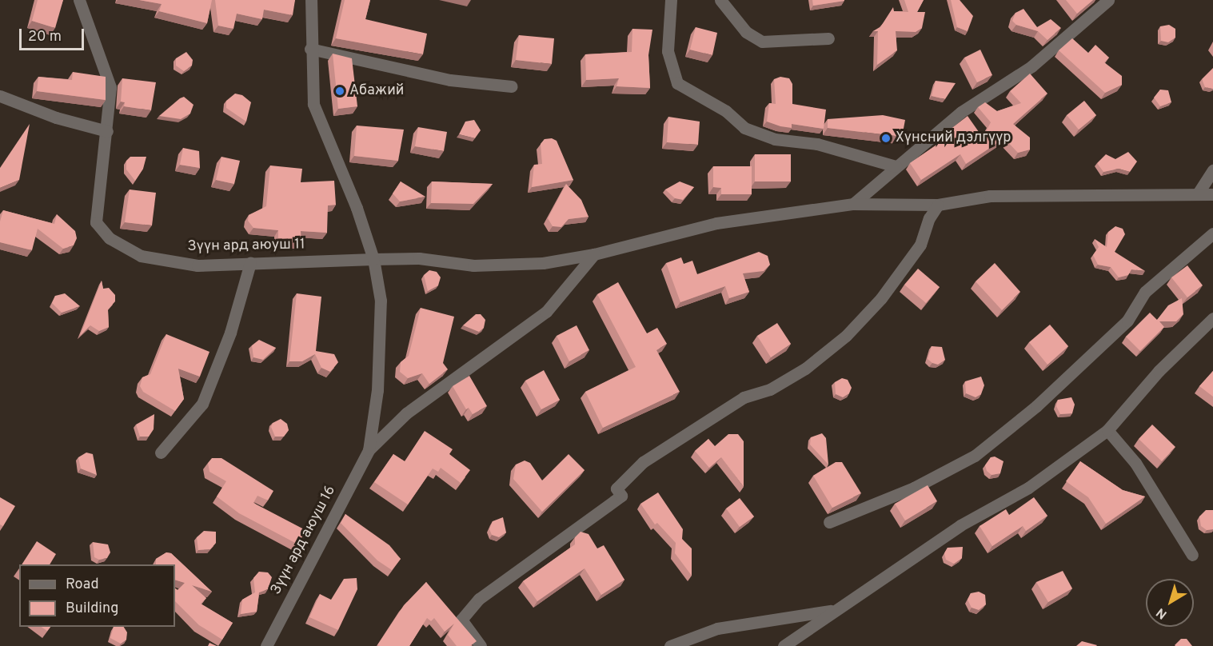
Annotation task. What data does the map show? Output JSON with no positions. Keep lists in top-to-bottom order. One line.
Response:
{"streets":{"street":["Зүүн ард аюуш 11","Зүүн ард аюуш 16"]},"places":["Абажий","Хүнсний дэлгүүр"],"legend":["Road","Building"],"scale_bar":"20 m","north":"bottom left"}
